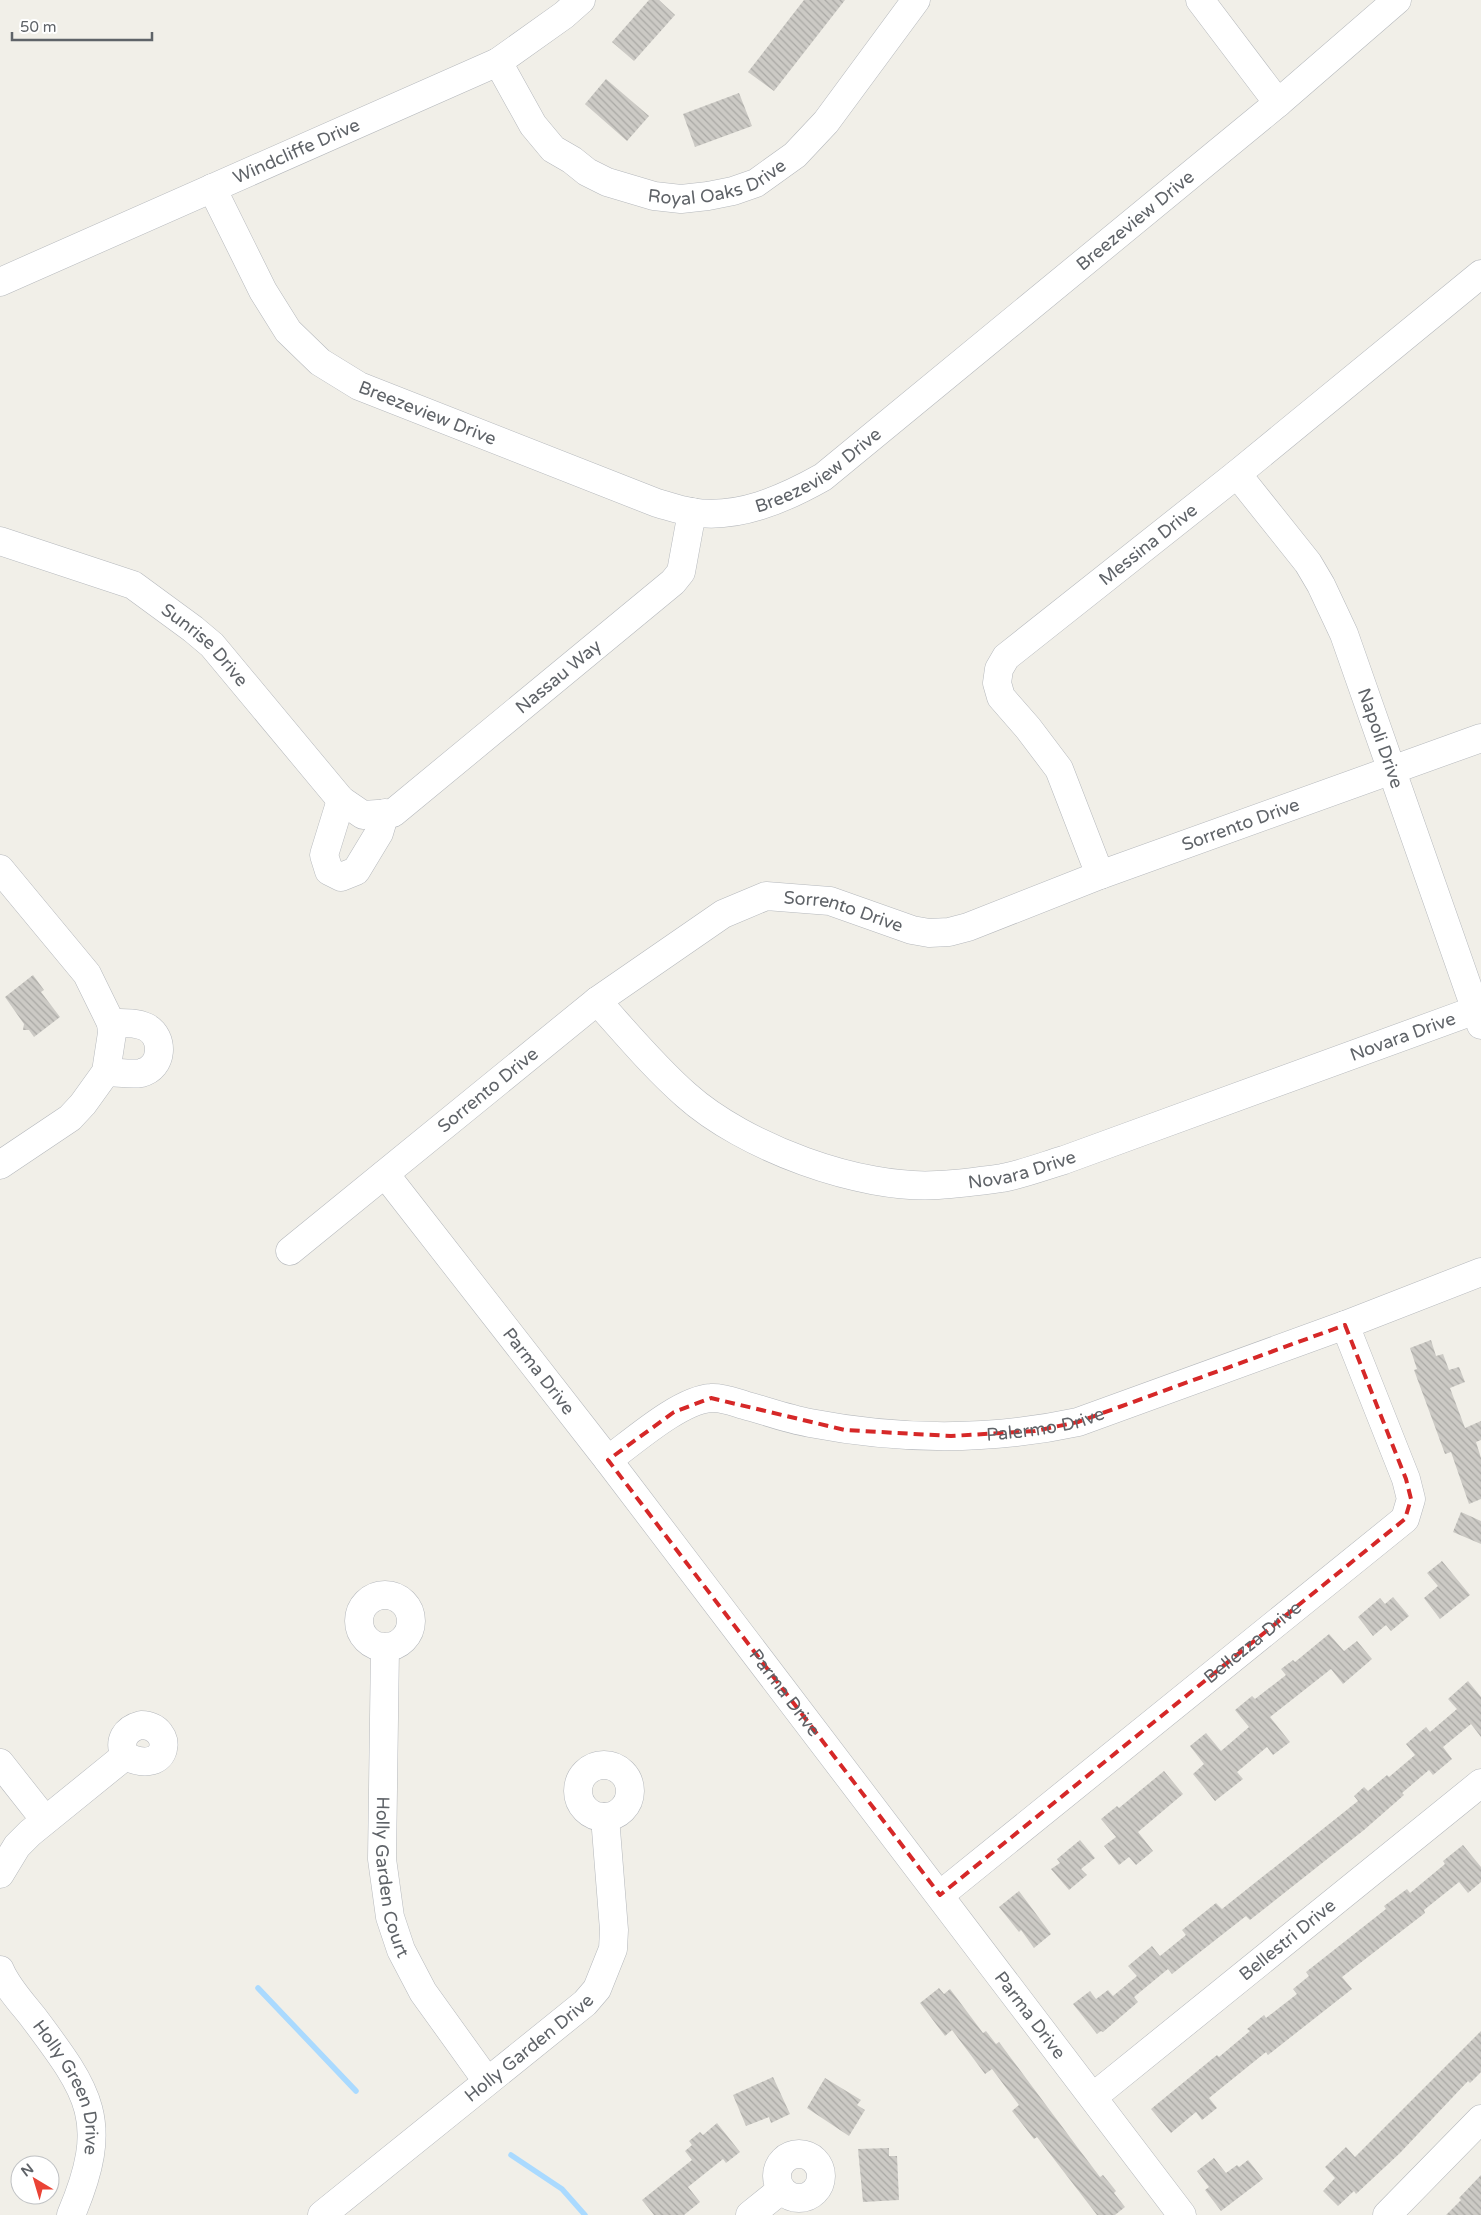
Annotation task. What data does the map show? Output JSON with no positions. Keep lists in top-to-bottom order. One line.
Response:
{"streets":{"street":["Windcliffe Drive","Royal Oaks Drive","Breezeview Drive","Messina Drive","Sunrise Drive","Nassau Way","Napoli Drive","Sorrento Drive","Novara Drive","Parma Drive","Palermo Drive","Bellezza Drive","Holly Garden Court","Bellestri Drive","Holly Garden Drive","Holly Green Drive"]},"crossings":[["Windcliffe Drive","Royal Oaks Drive"],["Windcliffe Drive","Breezeview Drive"],["Breezeview Drive","Nassau Way"],["Messina Drive","Napoli Drive"],["Messina Drive","Sorrento Drive"],["Sunrise Drive","Nassau Way"],["Napoli Drive","Sorrento Drive"],["Napoli Drive","Novara Drive"],["Sorrento Drive","Novara Drive"],["Sorrento Drive","Parma Drive"],["Parma Drive","Palermo Drive"],["Parma Drive","Bellezza Drive"],["Parma Drive","Bellestri Drive"],["Palermo Drive","Bellezza Drive"],["Holly Garden Court","Holly Garden Drive"]],"scale_bar":"50 m","north":"top left"}
